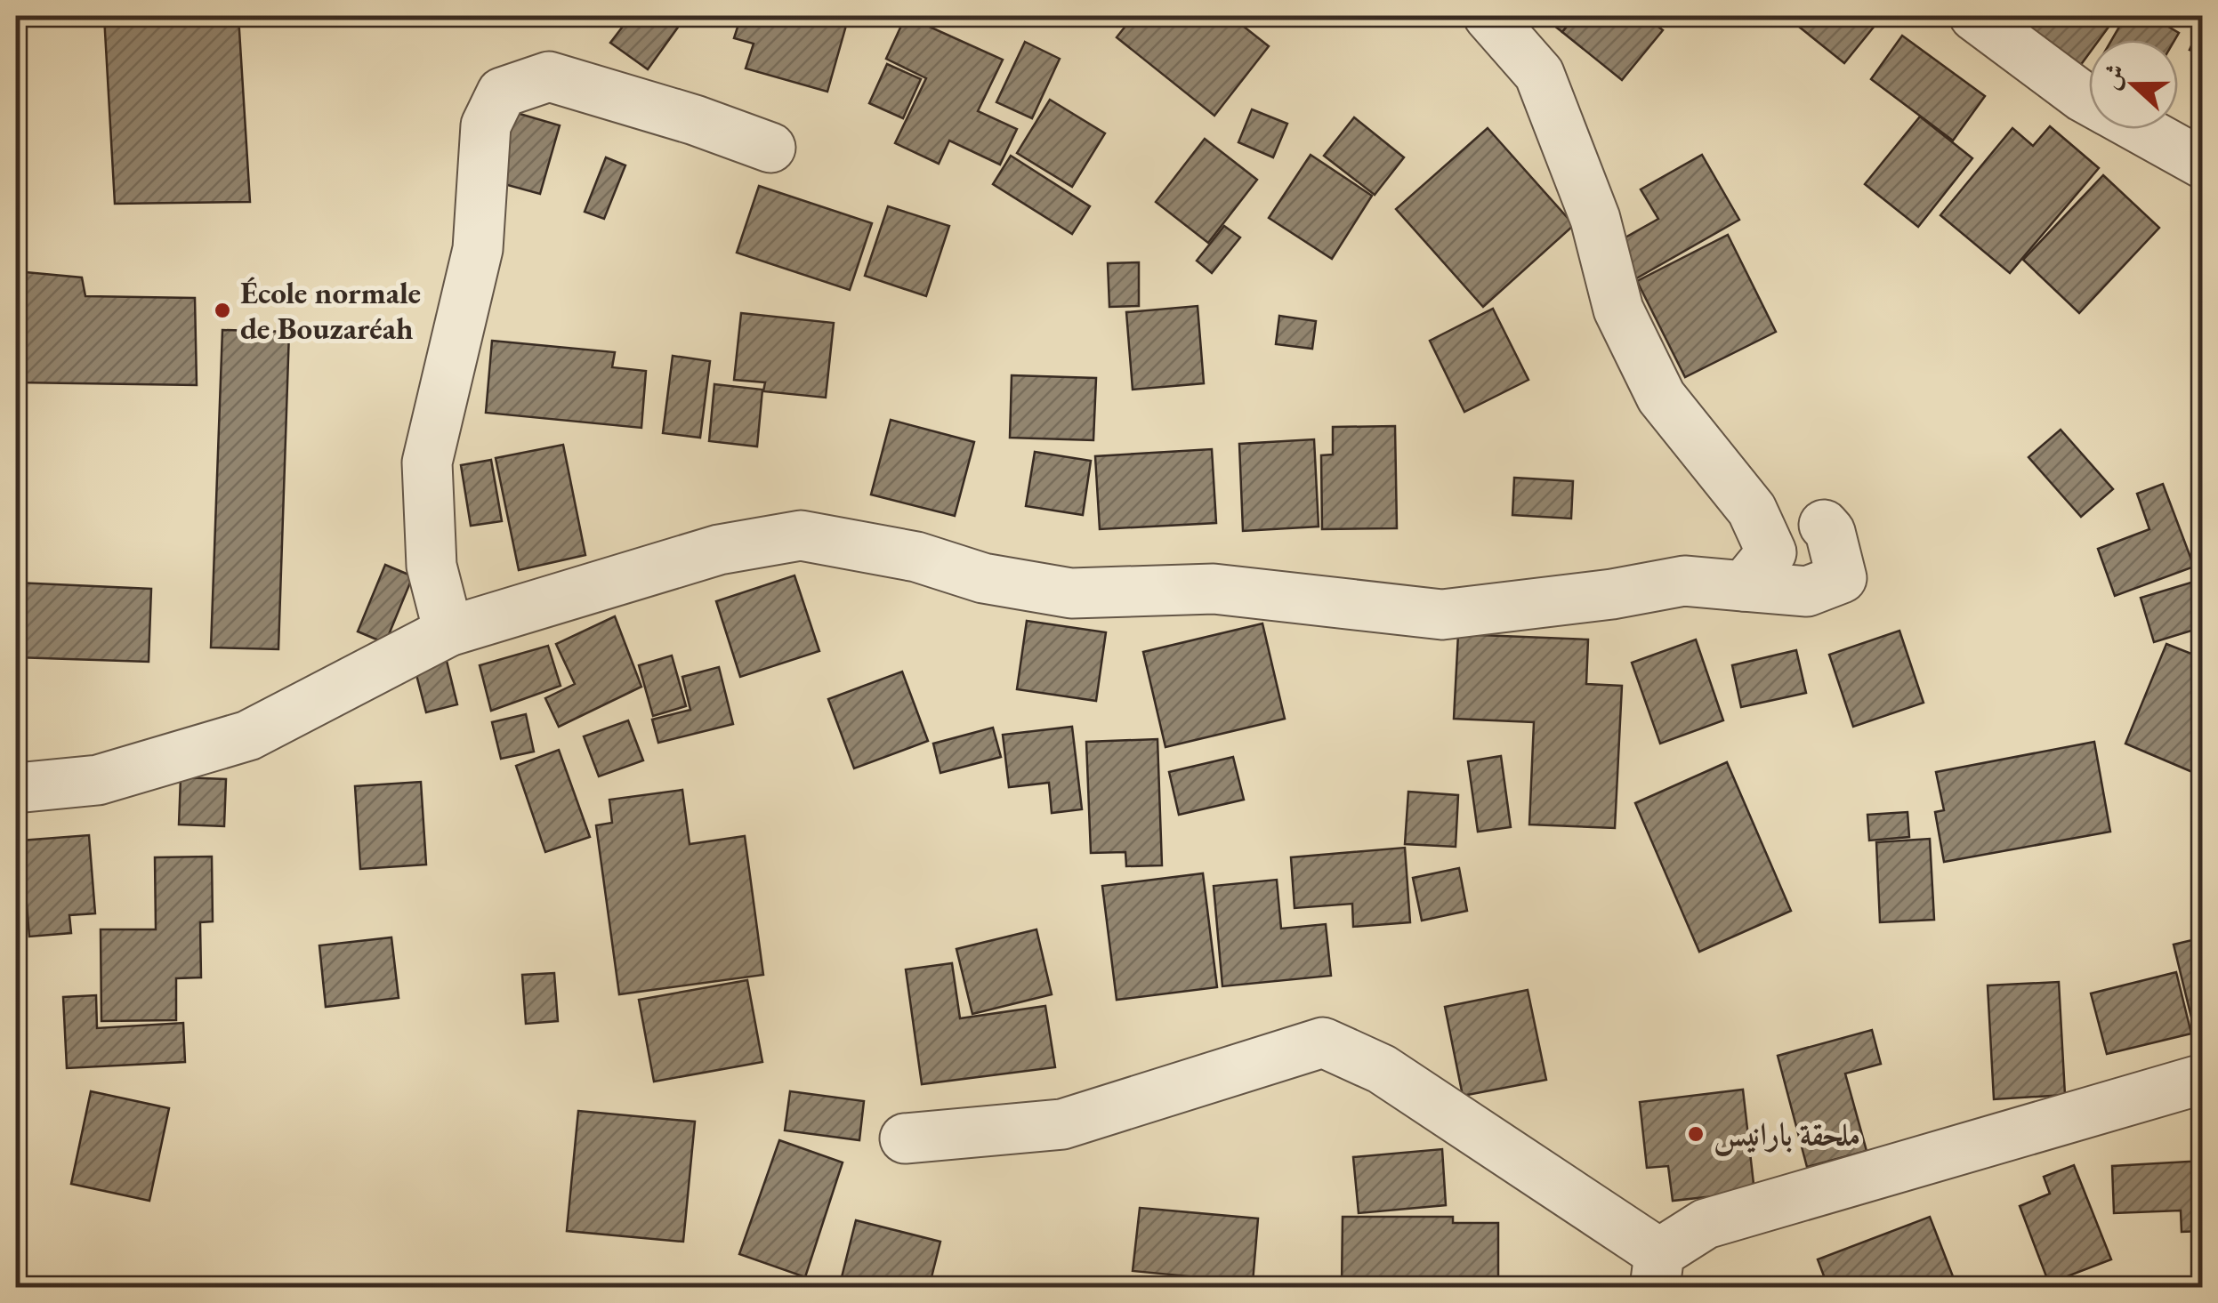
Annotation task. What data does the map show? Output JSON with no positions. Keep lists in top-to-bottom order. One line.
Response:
{"places":["École normale de Bouzaréah","ملحقة بارانيس"],"north":"left"}
